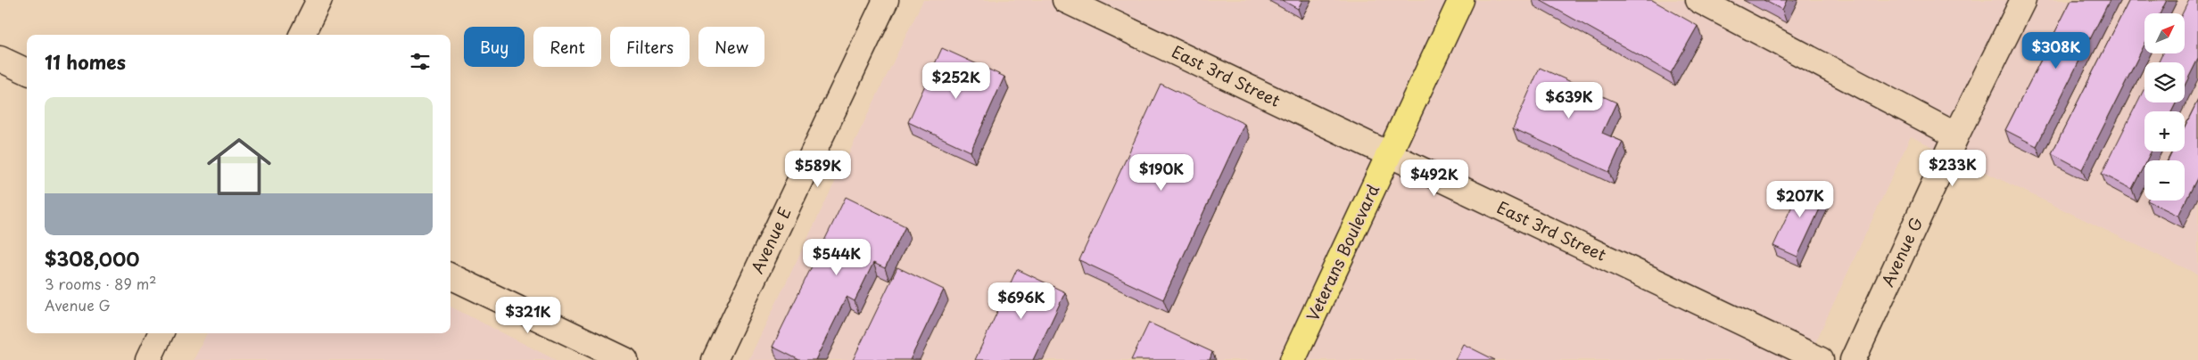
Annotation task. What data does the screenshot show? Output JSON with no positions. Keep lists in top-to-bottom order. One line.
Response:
{"streets":{"main road":["Veterans Boulevard"],"street":["East 3rd Street","Avenue E","Avenue G"]},"crossings":[["East 3rd Street","Veterans Boulevard"]],"north":"top right","page":{"map_buttons":["+","−"],"chip":["Buy","Rent","Filters","New"],"price":["$308K","$252K","$639K","$233K","$589K","$190K","$492K","$207K","$544K","$696K","$321K"],"heading":"11 homes","list":[{"name":"$308,000","note":"3 rooms · 89 m² · Avenue G"}]}}
